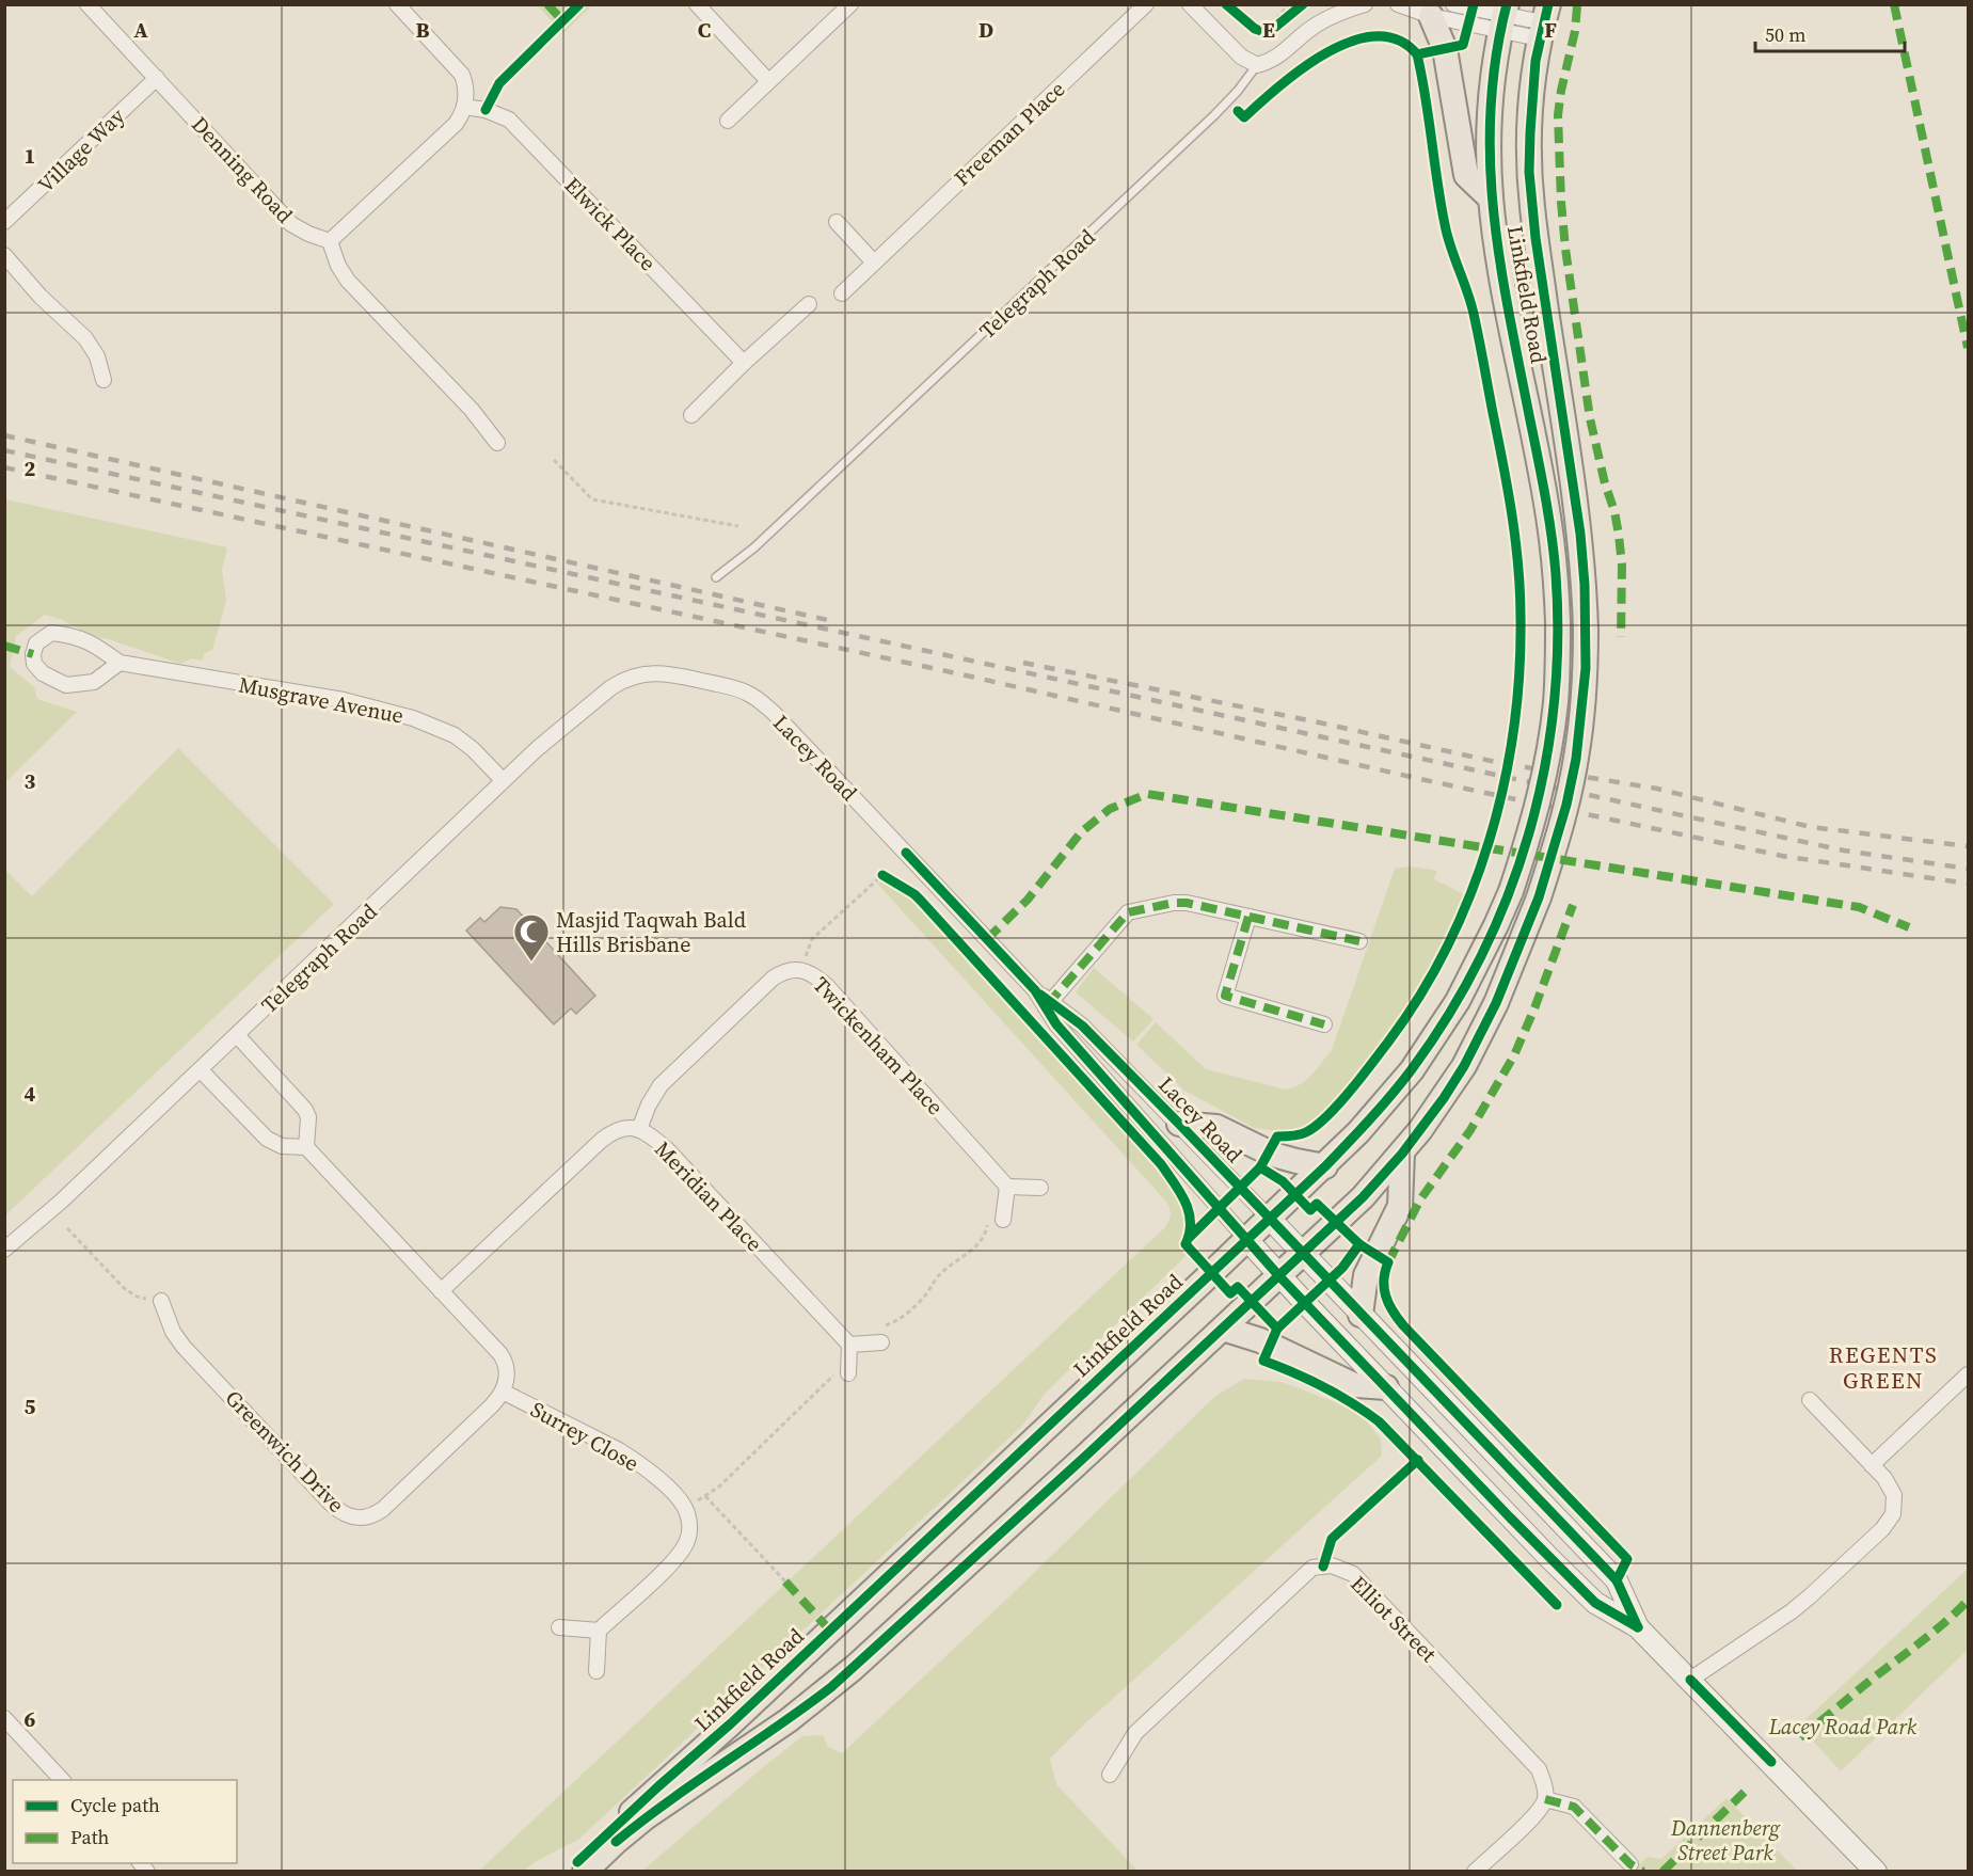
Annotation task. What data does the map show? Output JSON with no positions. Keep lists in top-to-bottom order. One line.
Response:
{"streets":{"main road":["Linkfield Road"],"street":["Freeman Place","Village Way","Denning Road","Elwick Place","Telegraph Road","Musgrave Avenue","Lacey Road","Twickenham Place","Meridian Place","Surrey Close","Greenwich Drive","Elliot Street"]},"crossings":[["Village Way","Denning Road"],["Telegraph Road","Musgrave Avenue"],["Telegraph Road","Lacey Road"],["Linkfield Road","Lacey Road"],["Twickenham Place","Meridian Place"],["Surrey Close","Greenwich Drive"]],"districts":["REGENTS GREEN"],"parks":["Lacey Road Park","Dannenberg Street Park"],"places":{"mosque":["Masjid Taqwah Bald Hills Brisbane"]},"legend":["Cycle path","Path"],"scale_bar":"50 m","grid":{"columns":["A","B","C","D","E","F"],"rows":["1","2","3","4","5","6"]}}
